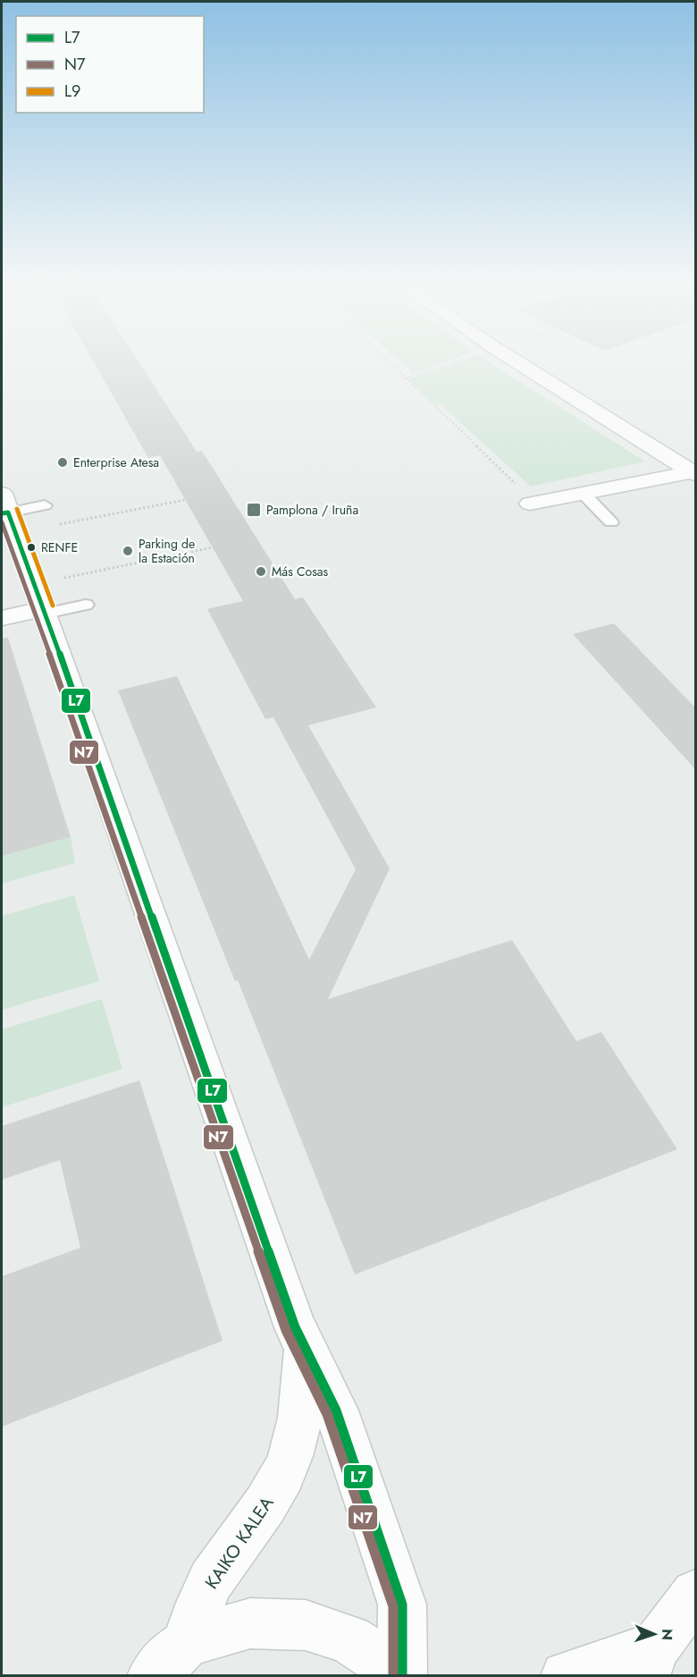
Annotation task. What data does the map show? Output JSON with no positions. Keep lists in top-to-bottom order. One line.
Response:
{"streets":{"street":["KAIKO KALEA"]},"places":{"other":["Enterprise Atesa","RENFE","Parking de la Estación","Más Cosas"],"transit":["Pamplona / Iruña"]},"lines":["transit line L9","transit line L7","transit line N7"],"legend":["L7","N7","L9"],"north":"right"}
